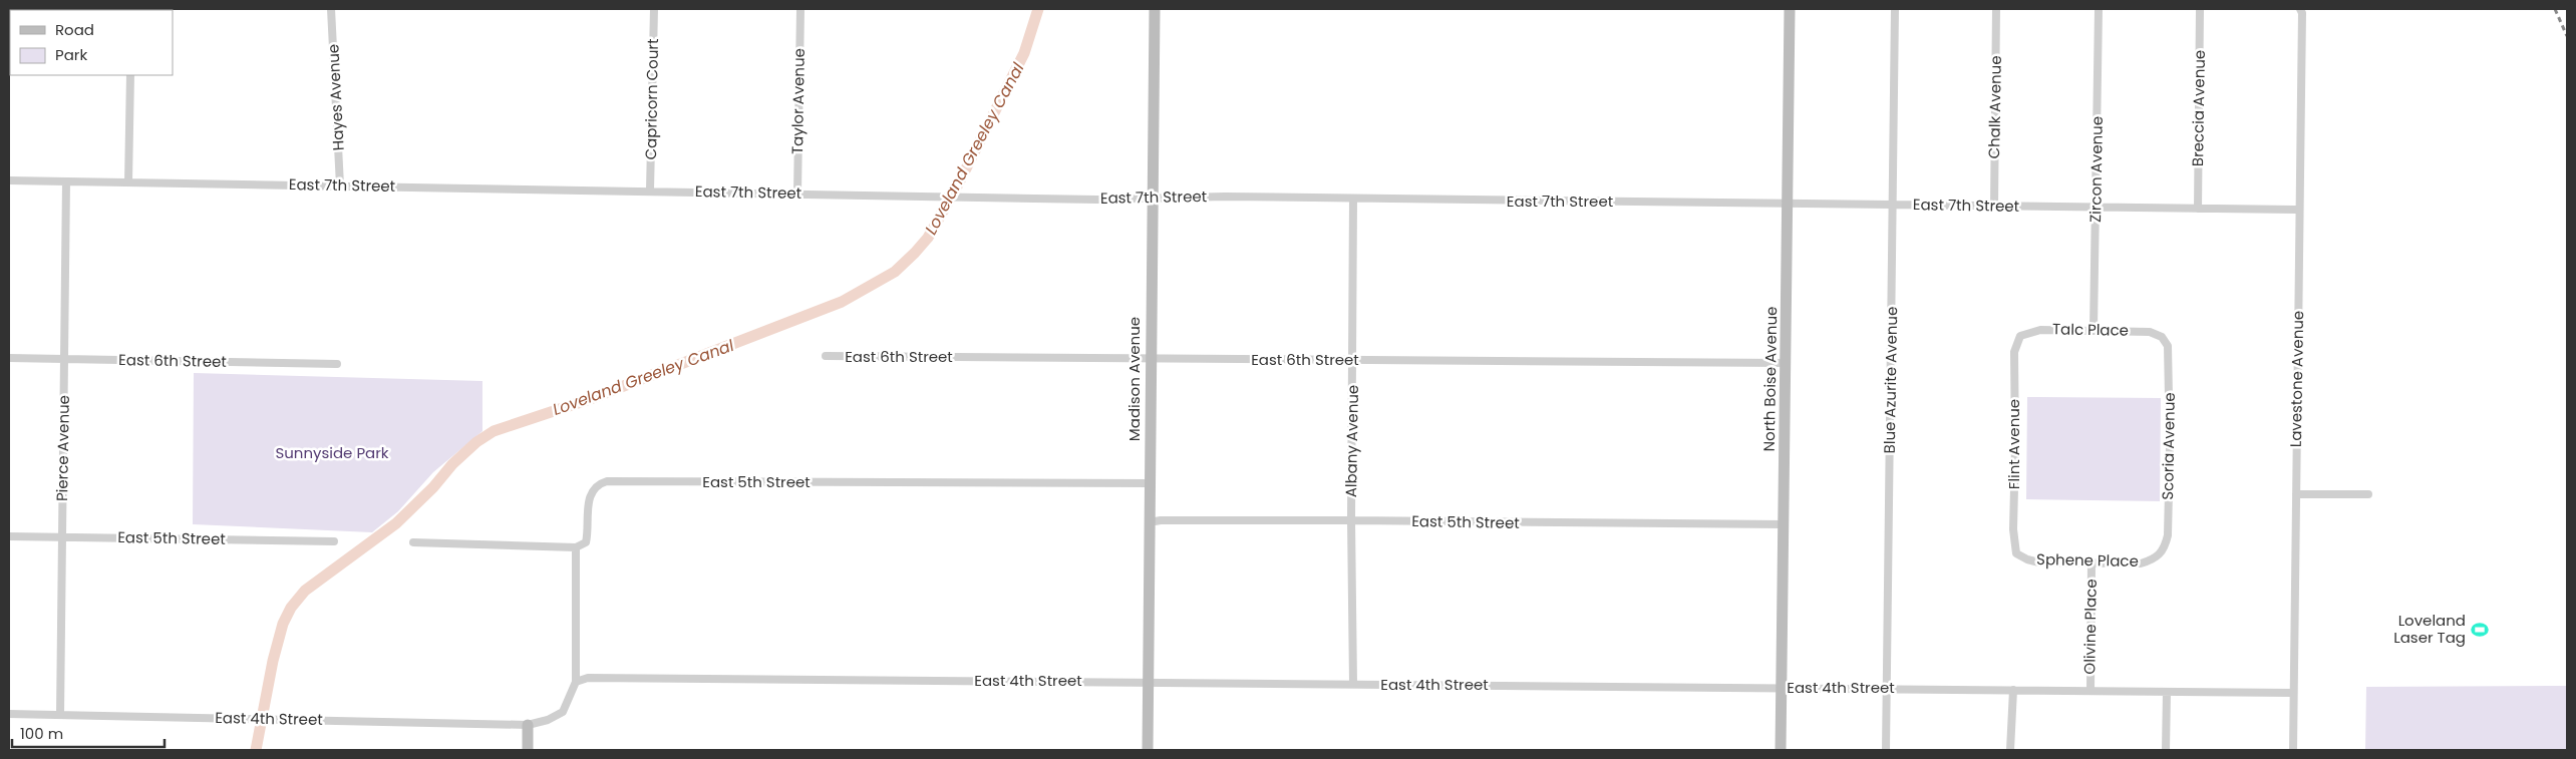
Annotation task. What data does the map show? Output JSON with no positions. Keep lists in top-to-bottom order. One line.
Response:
{"streets":{"street":["Hayes Avenue","Capricorn Court","Taylor Avenue","Chalk Avenue","Breccia Avenue","Zircon Avenue","East 7th Street","Talc Place","East 6th Street","Madison Avenue","North Boise Avenue","Lavestone Avenue","Blue Azurite Avenue","Albany Avenue","Flint Avenue","Scoria Avenue","Pierce Avenue","East 5th Street","Sphene Place","Olivine Place","East 4th Street"]},"crossings":[["Hayes Avenue","East 7th Street"],["Capricorn Court","East 7th Street"],["Taylor Avenue","East 7th Street"],["Chalk Avenue","East 7th Street"],["Breccia Avenue","East 7th Street"],["Zircon Avenue","East 7th Street"],["Zircon Avenue","Talc Place"],["East 7th Street","Madison Avenue"],["East 7th Street","North Boise Avenue"],["East 7th Street","Lavestone Avenue"],["East 7th Street","Blue Azurite Avenue"],["East 7th Street","Albany Avenue"],["East 7th Street","Pierce Avenue"],["Talc Place","Flint Avenue"],["Talc Place","Scoria Avenue"],["East 6th Street","Madison Avenue"],["East 6th Street","North Boise Avenue"],["East 6th Street","Albany Avenue"],["East 6th Street","Pierce Avenue"],["Madison Avenue","East 5th Street"],["Madison Avenue","East 4th Street"],["North Boise Avenue","East 5th Street"],["North Boise Avenue","East 4th Street"],["Lavestone Avenue","East 4th Street"],["Blue Azurite Avenue","East 4th Street"],["Albany Avenue","East 5th Street"],["Albany Avenue","East 4th Street"],["Flint Avenue","Sphene Place"],["Scoria Avenue","Sphene Place"],["Pierce Avenue","East 5th Street"],["Pierce Avenue","East 4th Street"],["Sphene Place","Olivine Place"],["Olivine Place","East 4th Street"]],"water":["Loveland Greeley Canal"],"parks":["Sunnyside Park"],"places":{"sports":["Loveland Laser Tag"]},"legend":["Road","Park"],"scale_bar":"100 m"}
